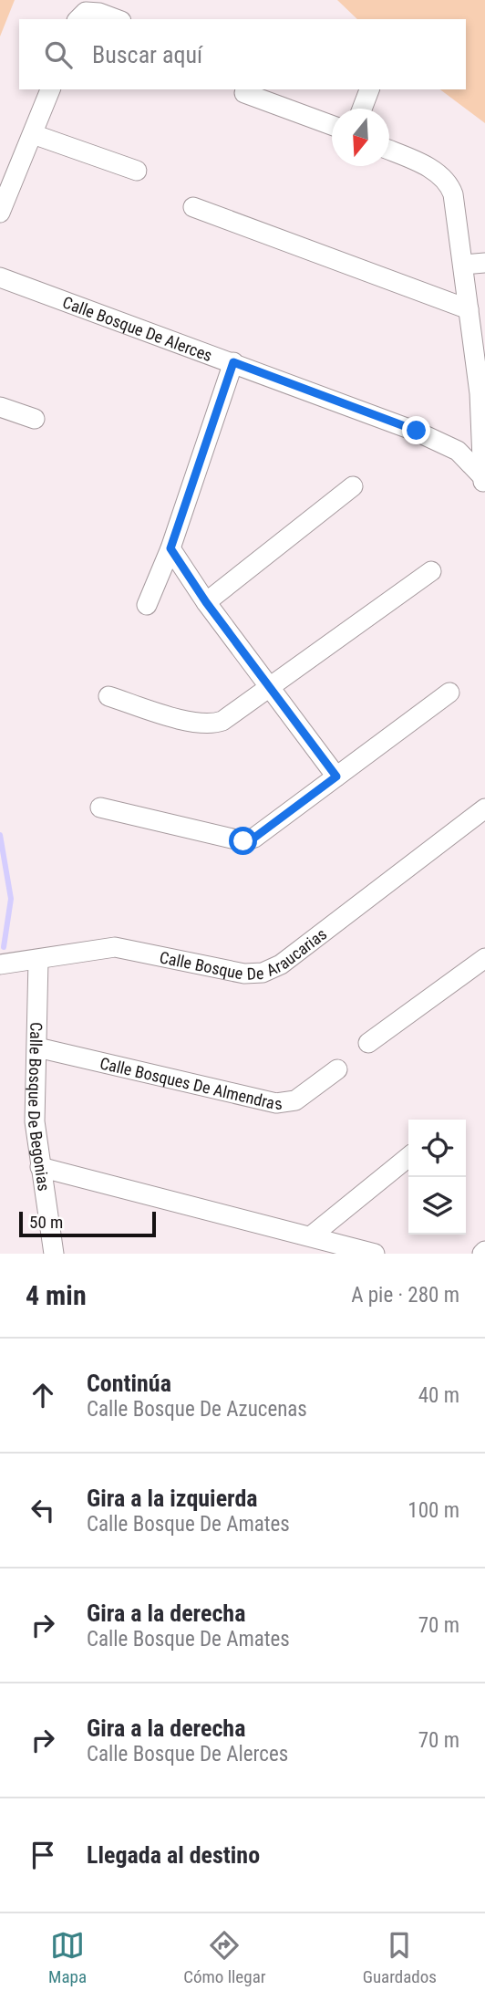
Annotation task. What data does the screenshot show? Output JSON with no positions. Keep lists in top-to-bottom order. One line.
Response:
{"streets":{"street":["Calle Bosque De Alerces","Calle Bosque De Araucarias","Calle Bosques De Almendras","Calle Bosque De Begonias"]},"crossings":[["Calle Bosque De Araucarias","Calle Bosque De Begonias"],["Calle Bosques De Almendras","Calle Bosque De Begonias"]],"scale_bar":"50 m","north":"bottom","page":{"search":"Buscar aquí","scale":"50 m","heading":["4 min","A pie · 280 m"],"list":[["Continúa","Calle Bosque De Azucenas","40 m"],["Gira a la izquierda","Calle Bosque De Amates","100 m"],["Gira a la derecha","Calle Bosque De Amates","70 m"],["Gira a la derecha","Calle Bosque De Alerces","70 m"],"Llegada al destino"],"nav":["Mapa","Cómo llegar","Guardados"]}}
